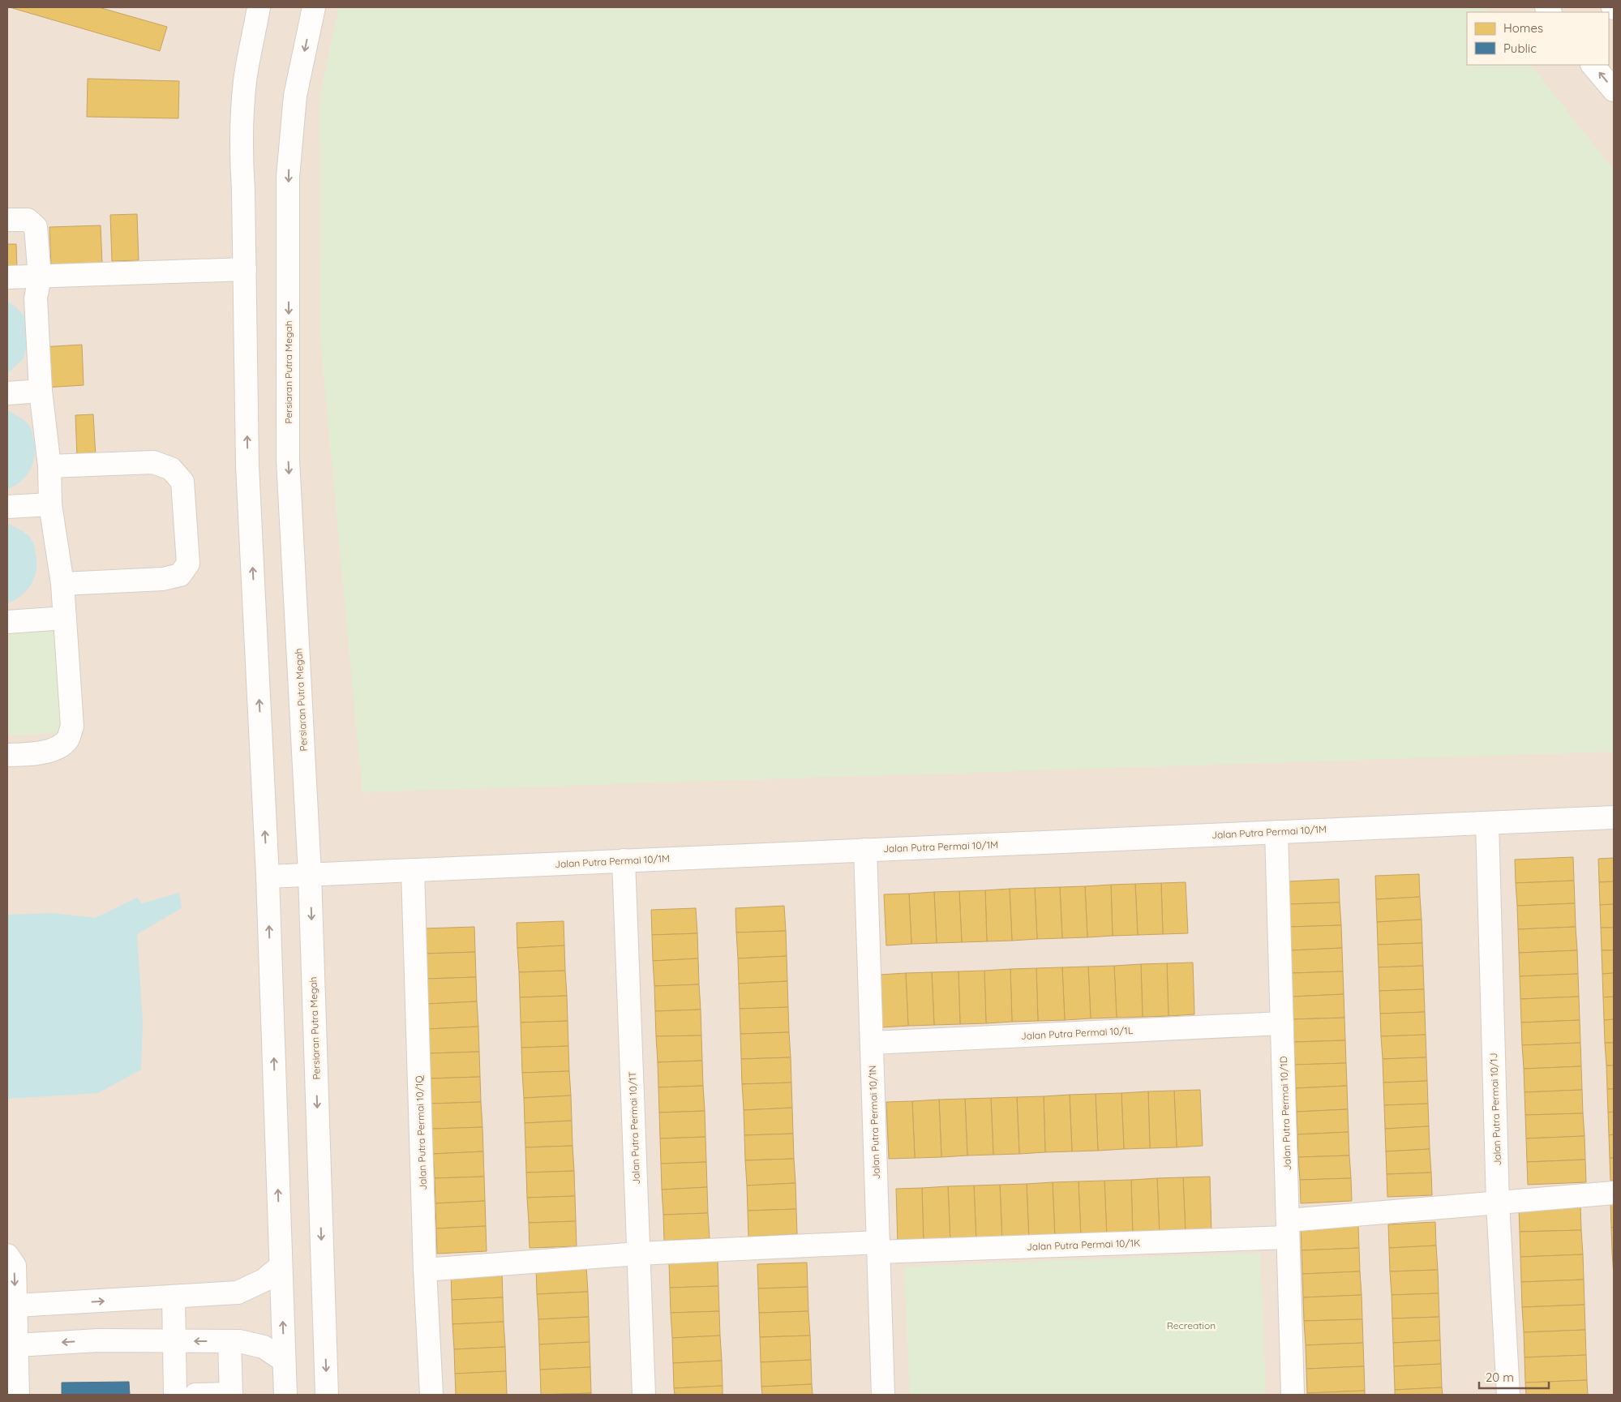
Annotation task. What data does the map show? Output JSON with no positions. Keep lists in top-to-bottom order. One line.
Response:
{"streets":{"street":["Persiaran Putra Megah","Jalan Putra Permai 10/1M","Jalan Putra Permai 10/1L","Jalan Putra Permai 10/1J","Jalan Putra Permai 10/1D","Jalan Putra Permai 10/1N","Jalan Putra Permai 10/1T","Jalan Putra Permai 10/1Q","Jalan Putra Permai 10/1K"]},"crossings":[["Persiaran Putra Megah","Jalan Putra Permai 10/1M"],["Jalan Putra Permai 10/1M","Jalan Putra Permai 10/1J"],["Jalan Putra Permai 10/1M","Jalan Putra Permai 10/1D"],["Jalan Putra Permai 10/1M","Jalan Putra Permai 10/1N"],["Jalan Putra Permai 10/1M","Jalan Putra Permai 10/1T"],["Jalan Putra Permai 10/1M","Jalan Putra Permai 10/1Q"],["Jalan Putra Permai 10/1L","Jalan Putra Permai 10/1D"],["Jalan Putra Permai 10/1L","Jalan Putra Permai 10/1N"],["Jalan Putra Permai 10/1J","Jalan Putra Permai 10/1K"],["Jalan Putra Permai 10/1D","Jalan Putra Permai 10/1K"],["Jalan Putra Permai 10/1N","Jalan Putra Permai 10/1K"],["Jalan Putra Permai 10/1T","Jalan Putra Permai 10/1K"],["Jalan Putra Permai 10/1Q","Jalan Putra Permai 10/1K"]],"parks":["Recreation"],"legend":["Homes","Public"],"scale_bar":"20 m"}
